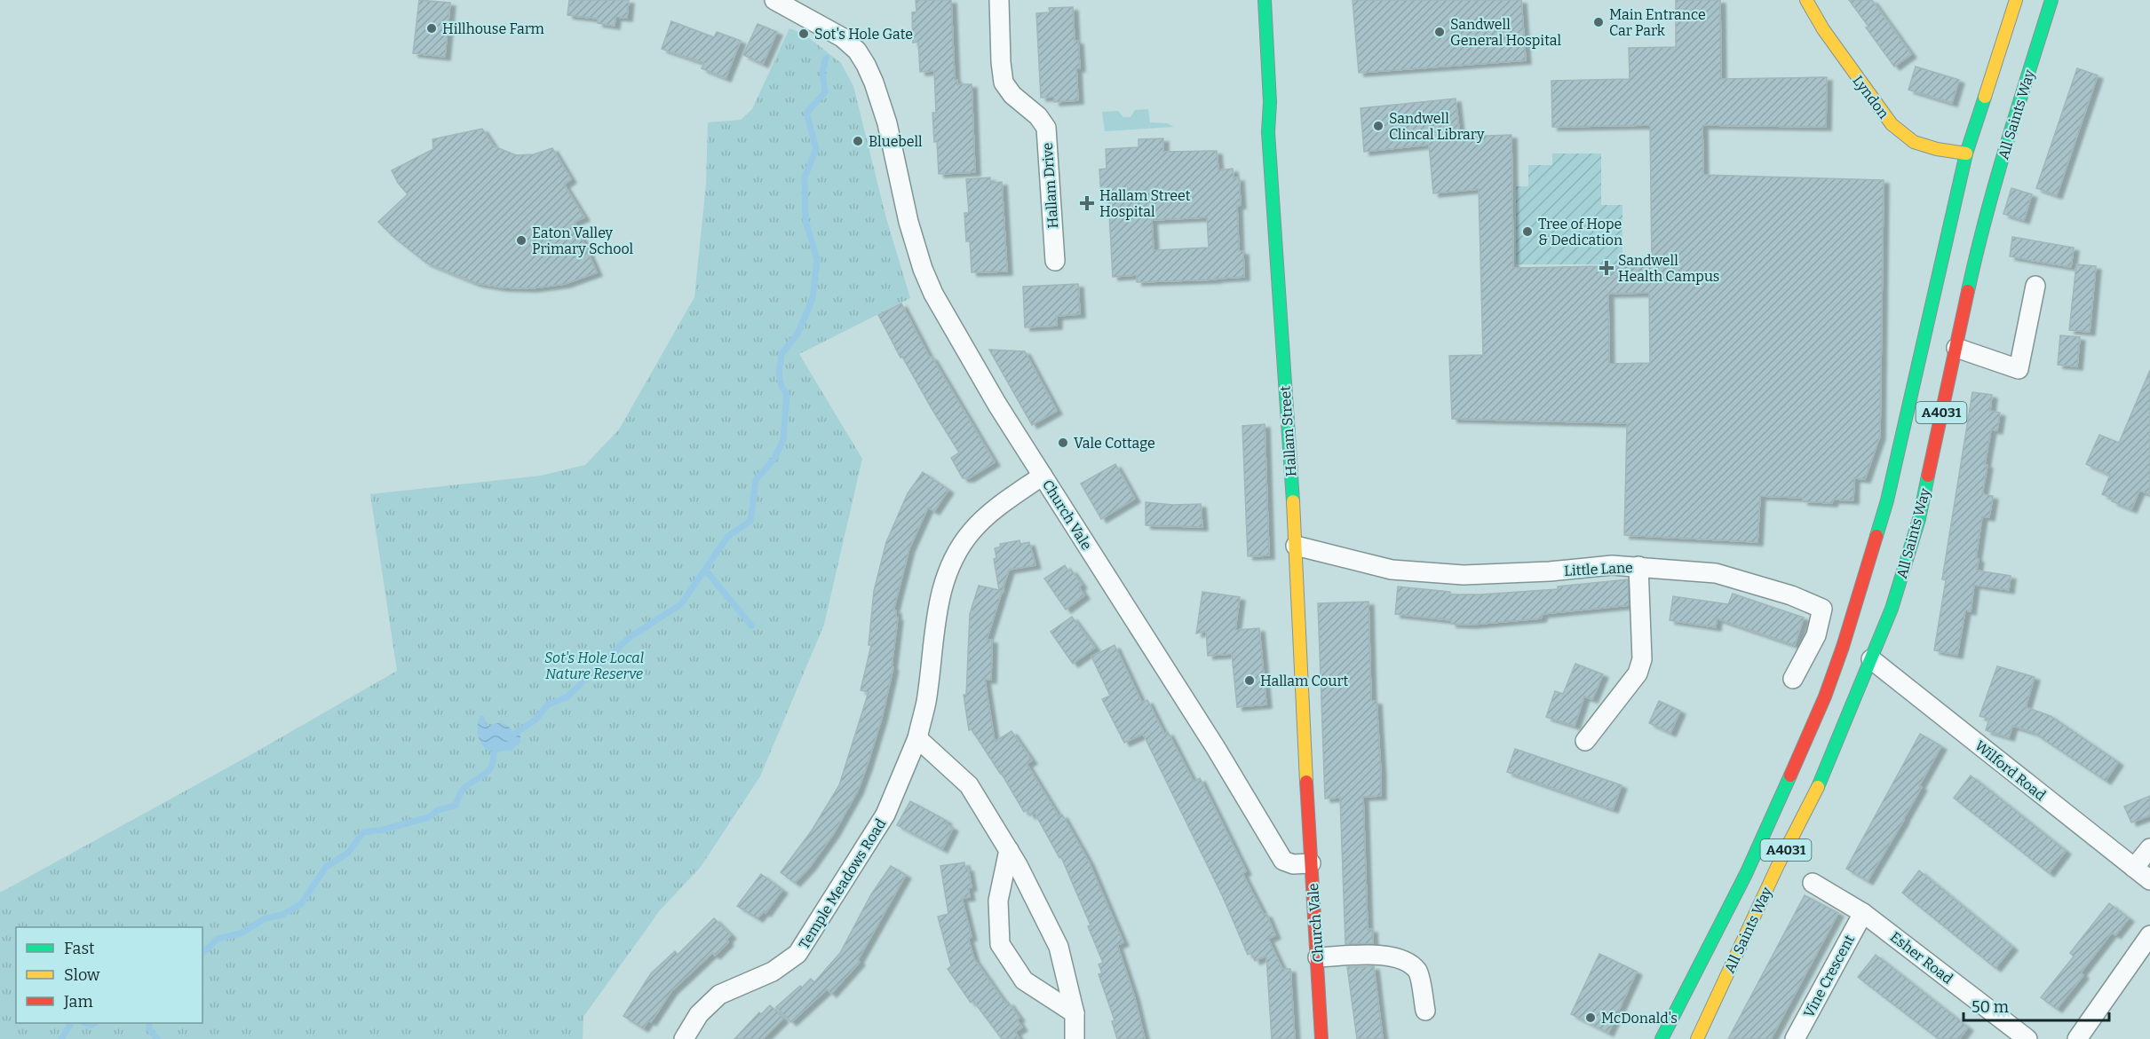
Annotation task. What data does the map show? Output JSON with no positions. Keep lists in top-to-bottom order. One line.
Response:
{"streets":{"main road":["Lyndon","All Saints Way","A4031","Hallam Street","Church Vale"],"street":["Hallam Drive","Little Lane","Wilford Road","Temple Meadows Road","Esher Road","Vine Crescent"]},"crossings":[["Lyndon","All Saints Way"],["All Saints Way","Wilford Road"],["Hallam Street","Church Vale"],["Hallam Street","Little Lane"],["Church Vale","Temple Meadows Road"],["Esher Road","Vine Crescent"]],"parks":["Sot's Hole Local Nature Reserve"],"places":{"other":["Main Entrance Car Park","Hillhouse Farm","Sandwell General Hospital","Sot's Hole Gate","Sandwell Clincal Library","Bluebell","Tree of Hope & Dedication","Eaton Valley Primary School","Vale Cottage","Hallam Court","McDonald's"],"health":["Hallam Street Hospital","Sandwell Health Campus"]},"legend":["Fast","Slow","Jam"],"scale_bar":"50 m"}
